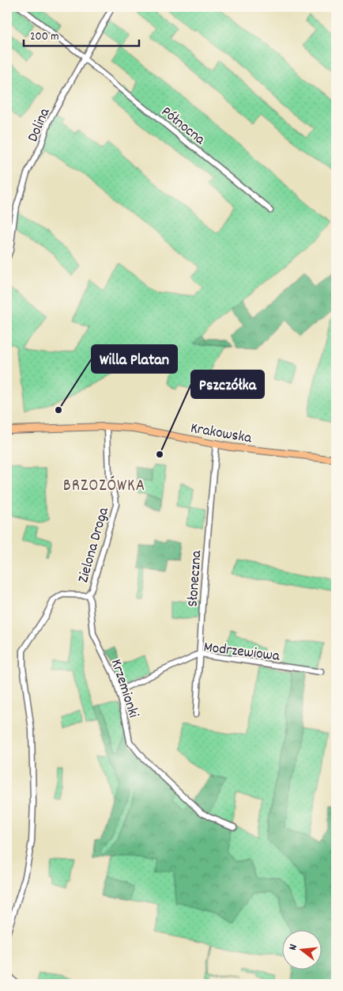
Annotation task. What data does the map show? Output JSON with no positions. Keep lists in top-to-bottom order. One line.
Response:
{"streets":{"main road":["Krakowska"],"street":["Dolina","Północna","Zielona Droga","Słoneczna","Modrzewiowa","Krzemionki"]},"crossings":[["Dolina","Północna"],["Krakowska","Zielona Droga"],["Krakowska","Słoneczna"],["Zielona Droga","Krzemionki"],["Słoneczna","Modrzewiowa"],["Modrzewiowa","Krzemionki"]],"districts":["BRZOZÓWKA"],"places":["Willa Platan","Pszczółka"],"scale_bar":"200 m","north":"left"}
